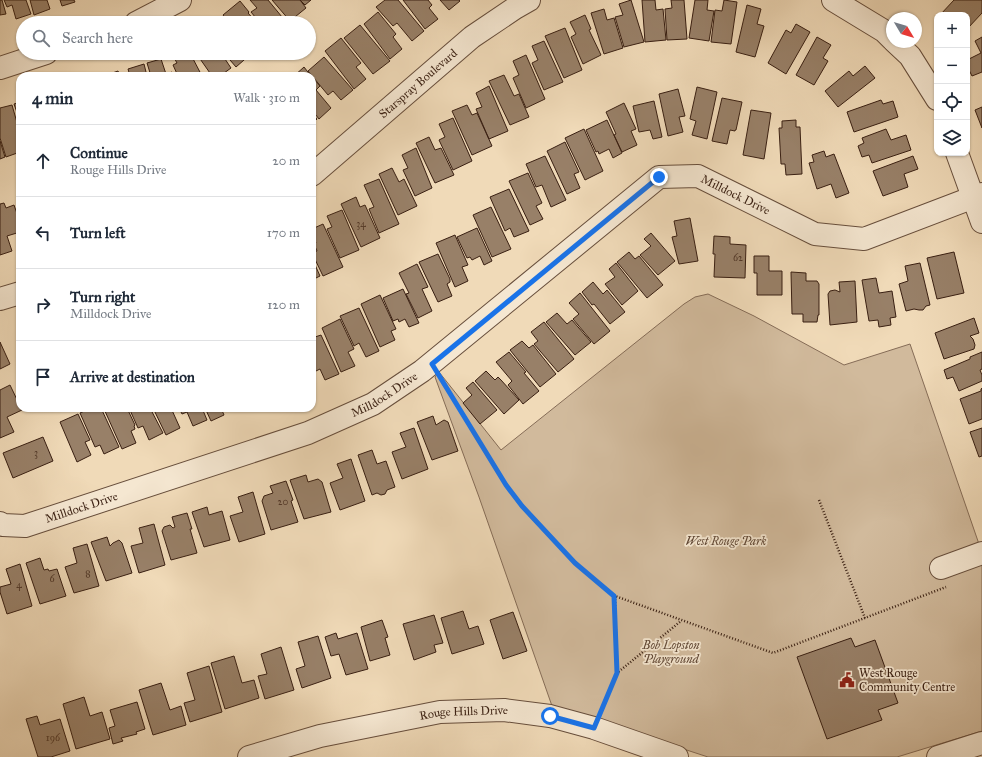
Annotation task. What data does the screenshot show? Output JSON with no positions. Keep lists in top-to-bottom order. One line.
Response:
{"streets":{"street":["Starspray Boulevard","Milldock Drive","Rouge Hills Drive"]},"parks":["West Rouge Park","Bob Lopston Playground"],"places":{"public building":["West Rouge Community Centre"]},"house_numbers":["34","62","3","20","8","6","4","196"],"north":"bottom right","page":{"map_buttons":["+","−"],"search":"Search here","heading":["4 min","Walk · 310 m"],"list":[["Continue","Rouge Hills Drive","20 m"],["Turn left","170 m"],["Turn right","Milldock Drive","120 m"],"Arrive at destination"]}}
